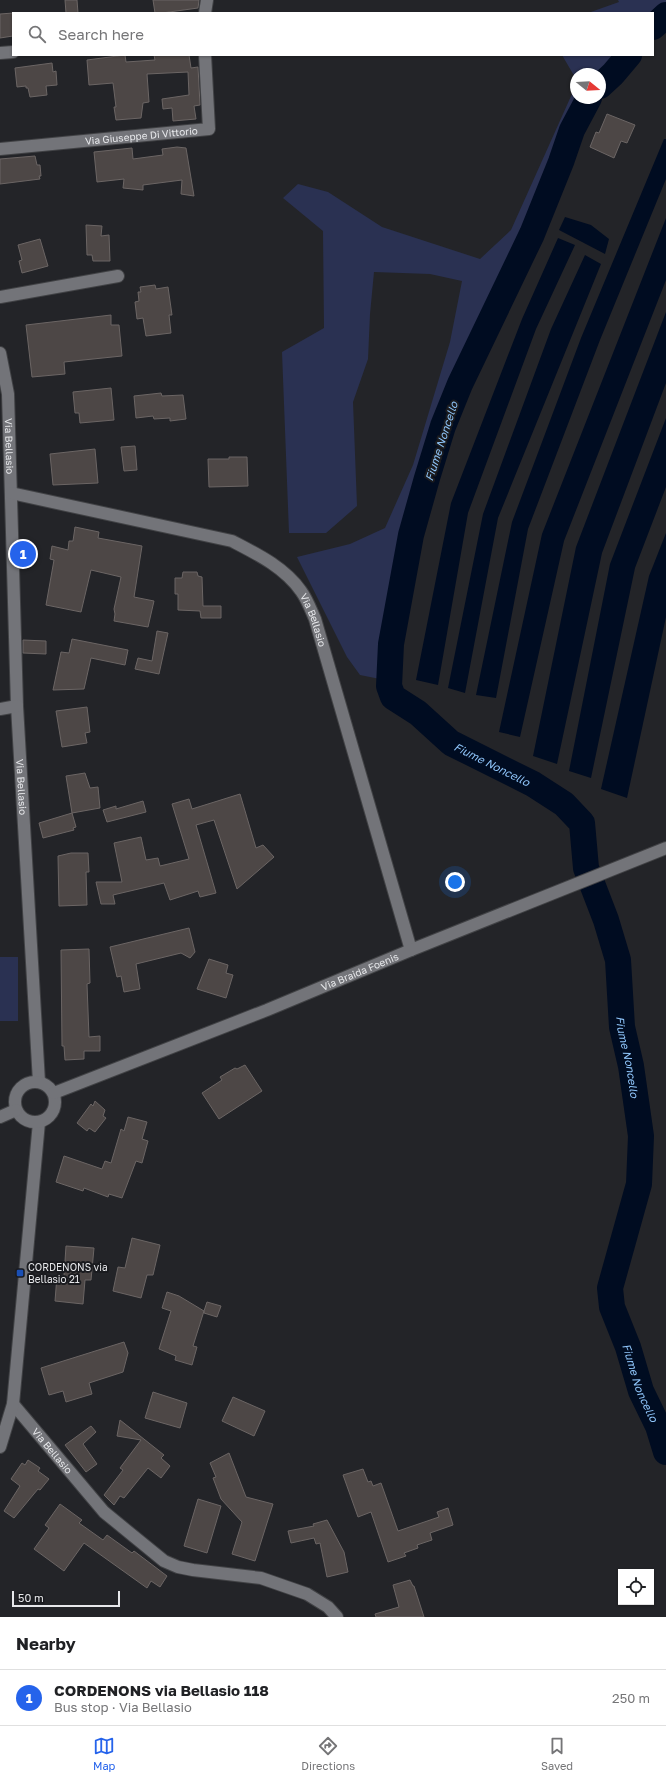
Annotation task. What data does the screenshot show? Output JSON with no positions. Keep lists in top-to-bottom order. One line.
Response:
{"streets":{"street":["Via Giuseppe Di Vittorio","Via Bellasio","Via Braida Foenis"]},"crossings":[["Via Bellasio","Via Braida Foenis"]],"water":["Fiume Noncello"],"places":{"transit":["CORDENONS via Bellasio 21"]},"scale_bar":"50 m","north":"right","page":{"search":"Search here","pins":"1","scale":"50 m","heading":"Nearby","list":[{"mark":"1","name":"CORDENONS via Bellasio 118","note":"Bus stop · Via Bellasio","value":"250 m"}],"nav":["Map","Directions","Saved"]}}
